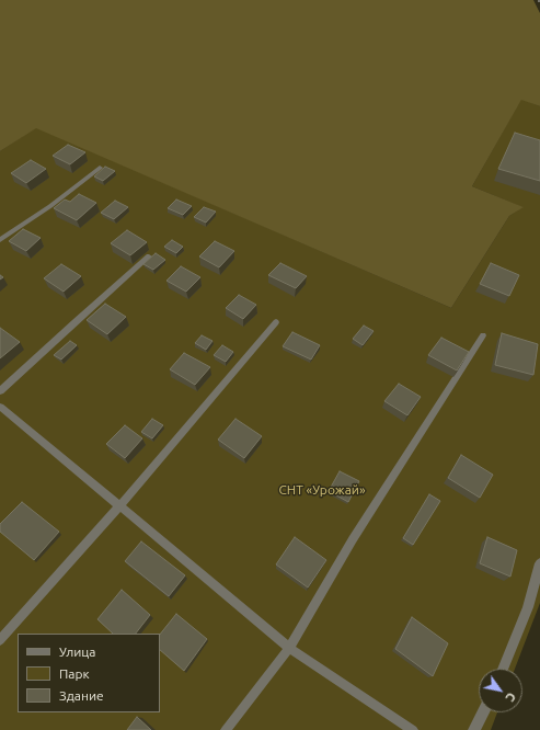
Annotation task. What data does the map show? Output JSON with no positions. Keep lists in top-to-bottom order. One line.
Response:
{"parks":["СНТ «Урожай»"],"legend":["Улица","Парк","Здание"],"north":"bottom right"}
